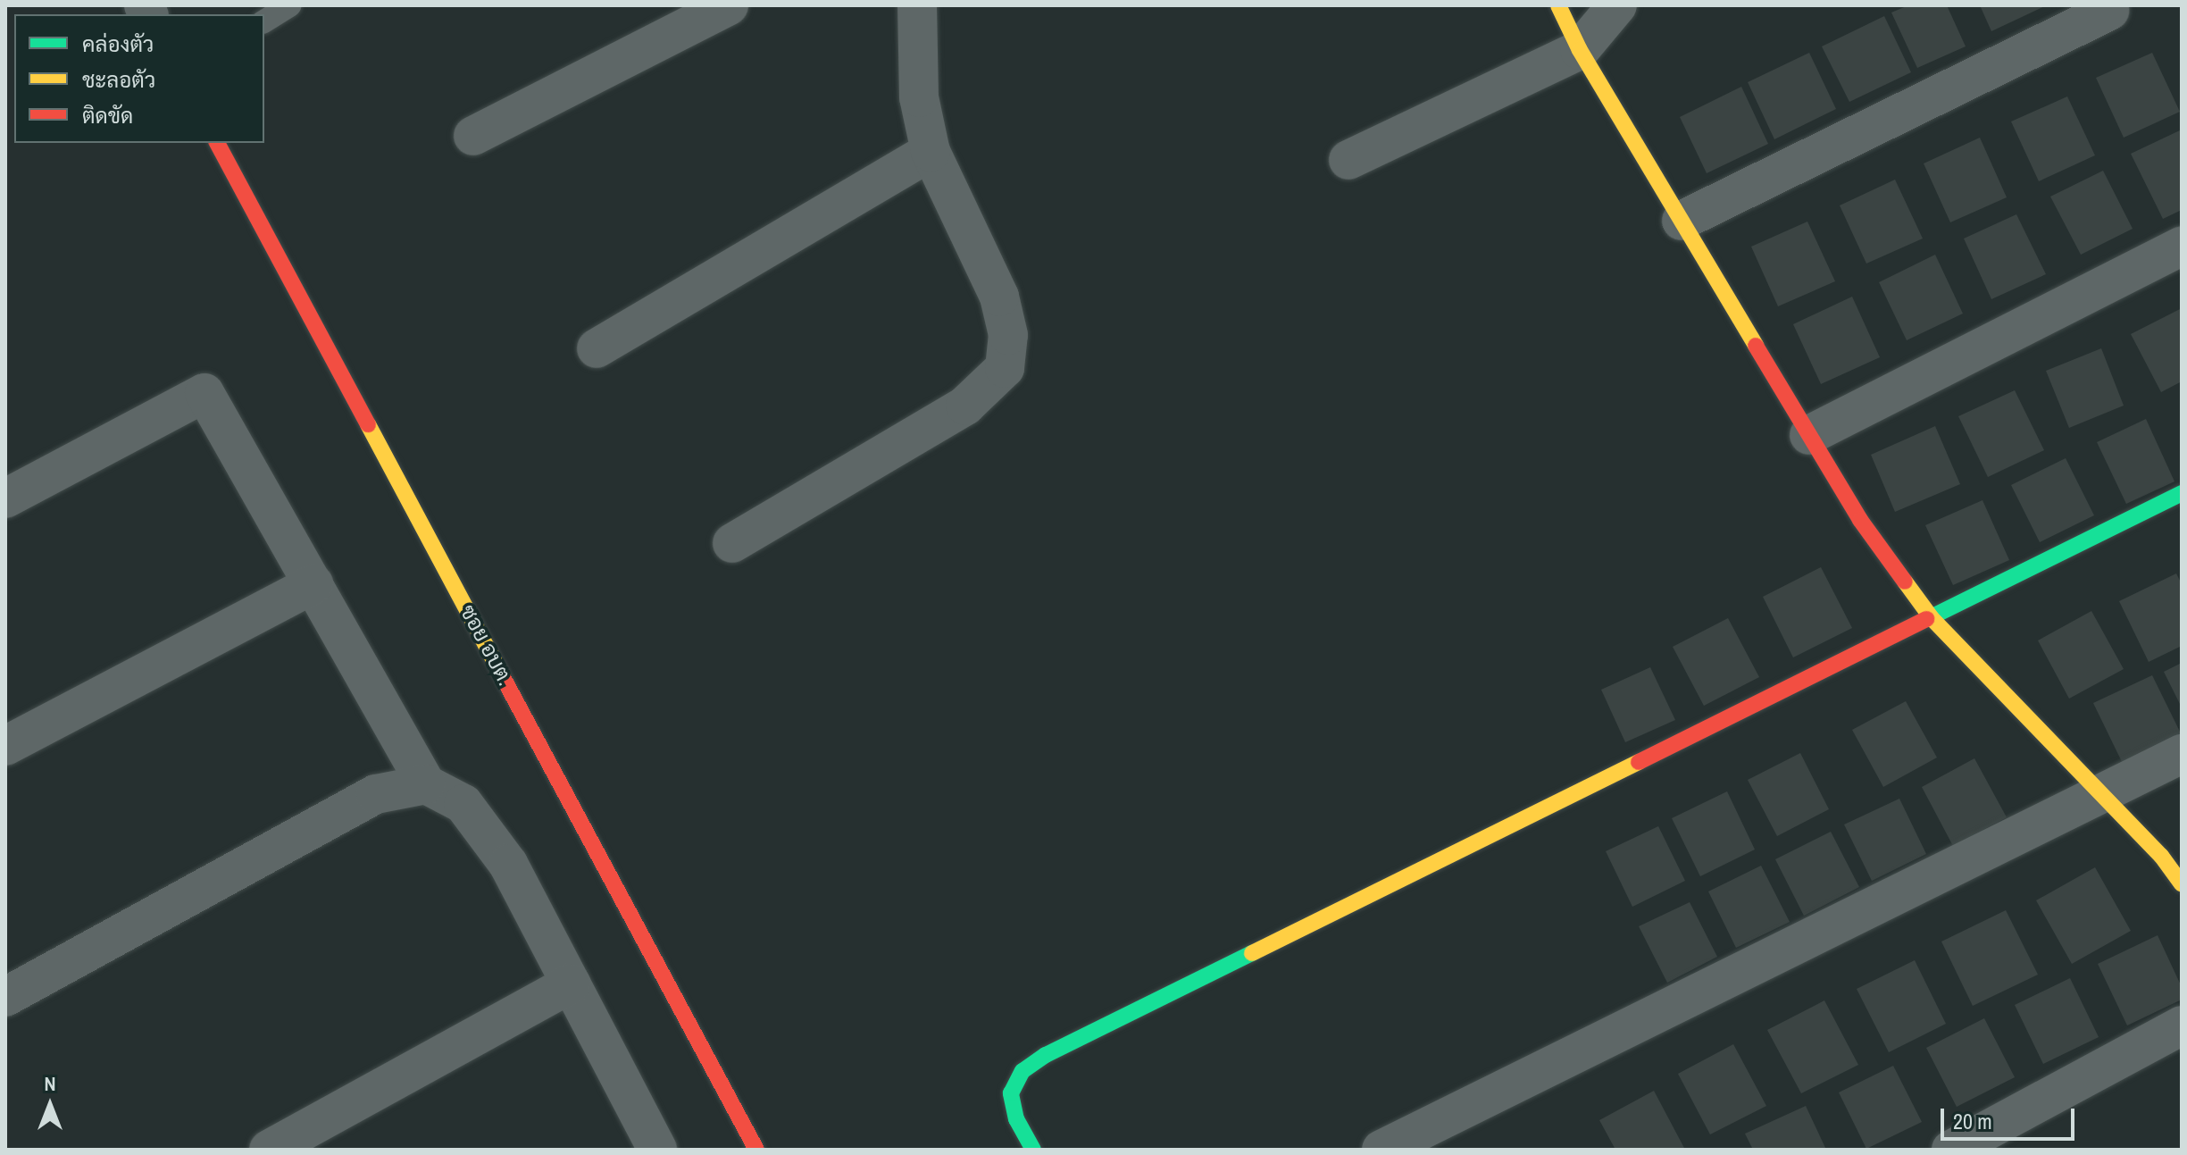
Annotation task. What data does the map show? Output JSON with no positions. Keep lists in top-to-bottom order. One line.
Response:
{"streets":{"street":["ซอย อบต."]},"legend":["คล่องตัว","ชะลอตัว","ติดขัด"],"scale_bar":"20 m","north":"top"}
